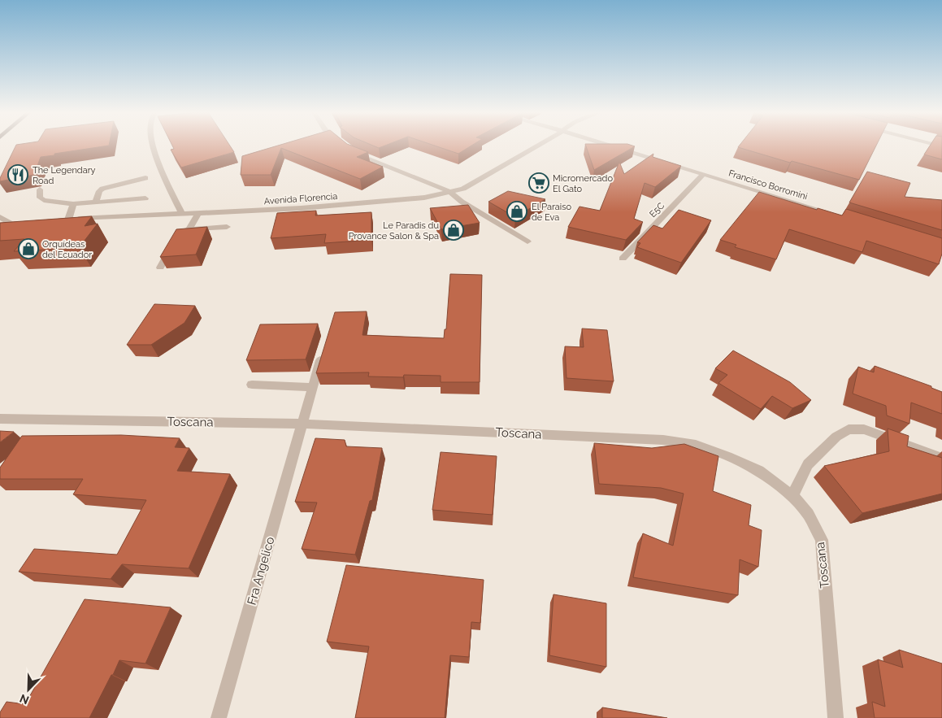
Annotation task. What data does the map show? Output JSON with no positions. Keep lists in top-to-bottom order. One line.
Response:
{"streets":{"street":["Francisco Borromini","Avenida Florencia","E5C","Toscana","Fra Angelico"]},"crossings":[["Francisco Borromini","E5C"],["Toscana","Fra Angelico"]],"places":{"restaurant":["The Legendary Road"],"supermarket":["Micromercado El Gato"],"shop":["El Paraiso de Eva","Le Paradis du Provance Salon & Spa","Orquídeas del Ecuador"]},"north":"bottom left"}
